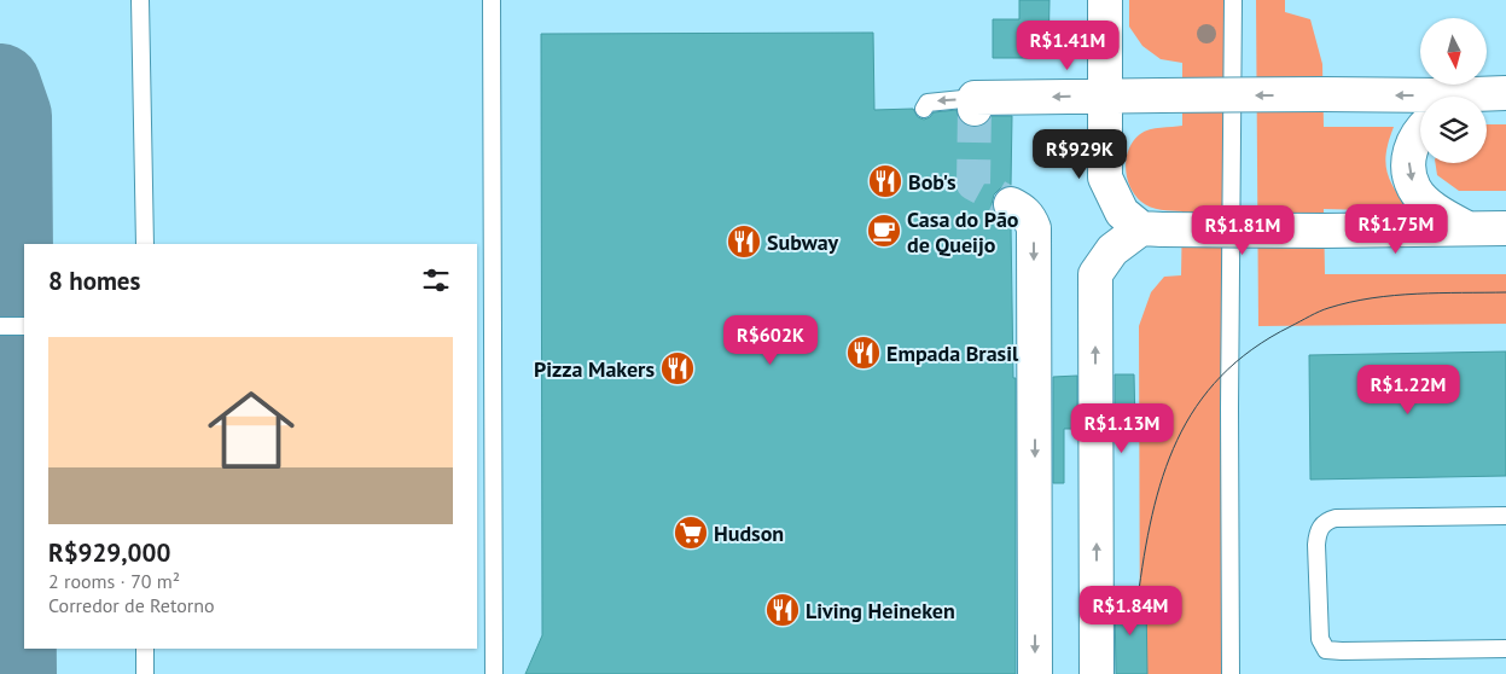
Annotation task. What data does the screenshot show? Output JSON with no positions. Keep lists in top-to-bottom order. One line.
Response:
{"places":{"restaurant":["Bob's","Subway","Empada Brasil","Pizza Makers","Living Heineken"],"cafe":["Casa do Pão de Queijo"],"supermarket":["Hudson"]},"north":"bottom","page":{"price":["R$1.41M","R$929K","R$1.75M","R$1.81M","R$602K","R$1.22M","R$1.13M","R$1.84M"],"heading":"8 homes","list":[{"name":"R$929,000","note":"2 rooms · 70 m² · Corredor de Retorno"}]}}
